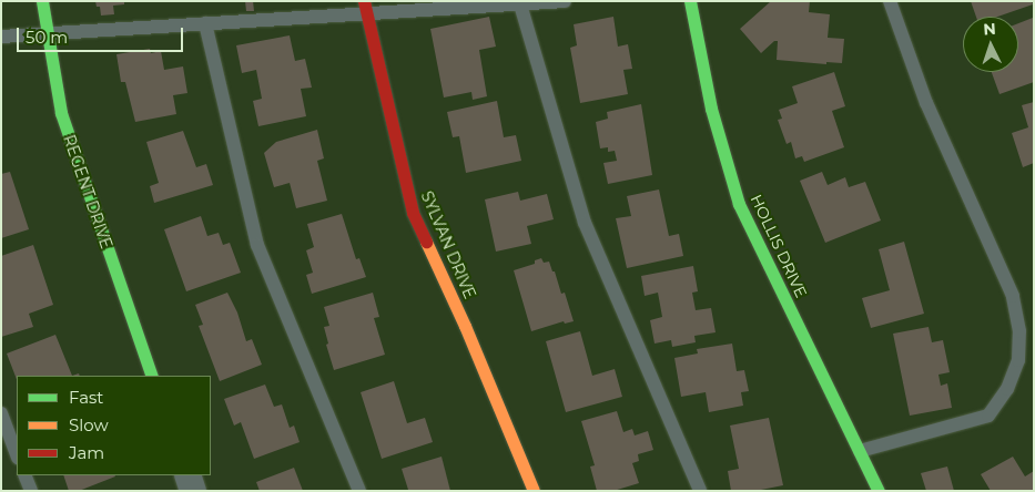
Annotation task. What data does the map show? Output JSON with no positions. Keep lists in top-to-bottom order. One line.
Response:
{"streets":{"street":["REGENT DRIVE","SYLVAN DRIVE","HOLLIS DRIVE"]},"legend":["Fast","Slow","Jam"],"scale_bar":"50 m","north":"top"}
